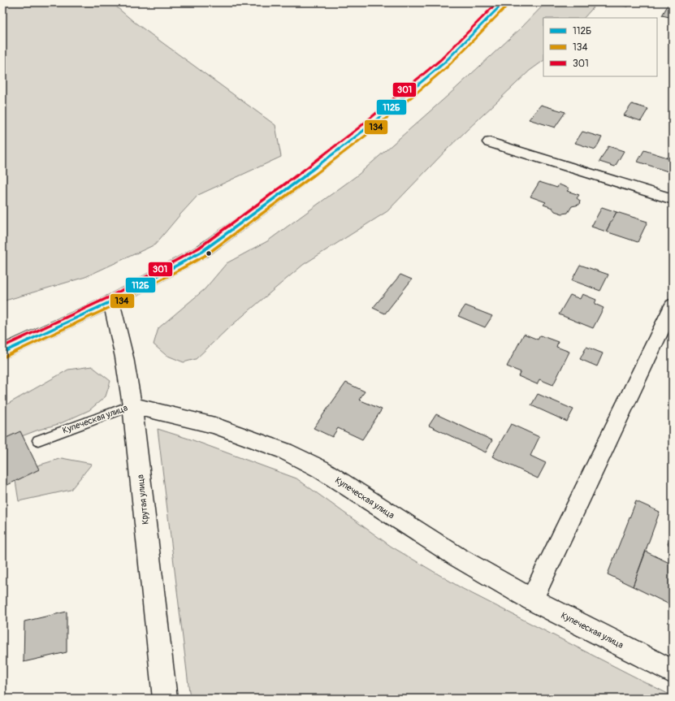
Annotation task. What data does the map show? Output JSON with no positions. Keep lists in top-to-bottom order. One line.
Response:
{"streets":{"street":["Купеческая улица","Крутая улица"]},"crossings":[["Купеческая улица","Крутая улица"]],"lines":["transit line 112Б","transit line 301","transit line 134"],"legend":["112Б","134","301"]}
